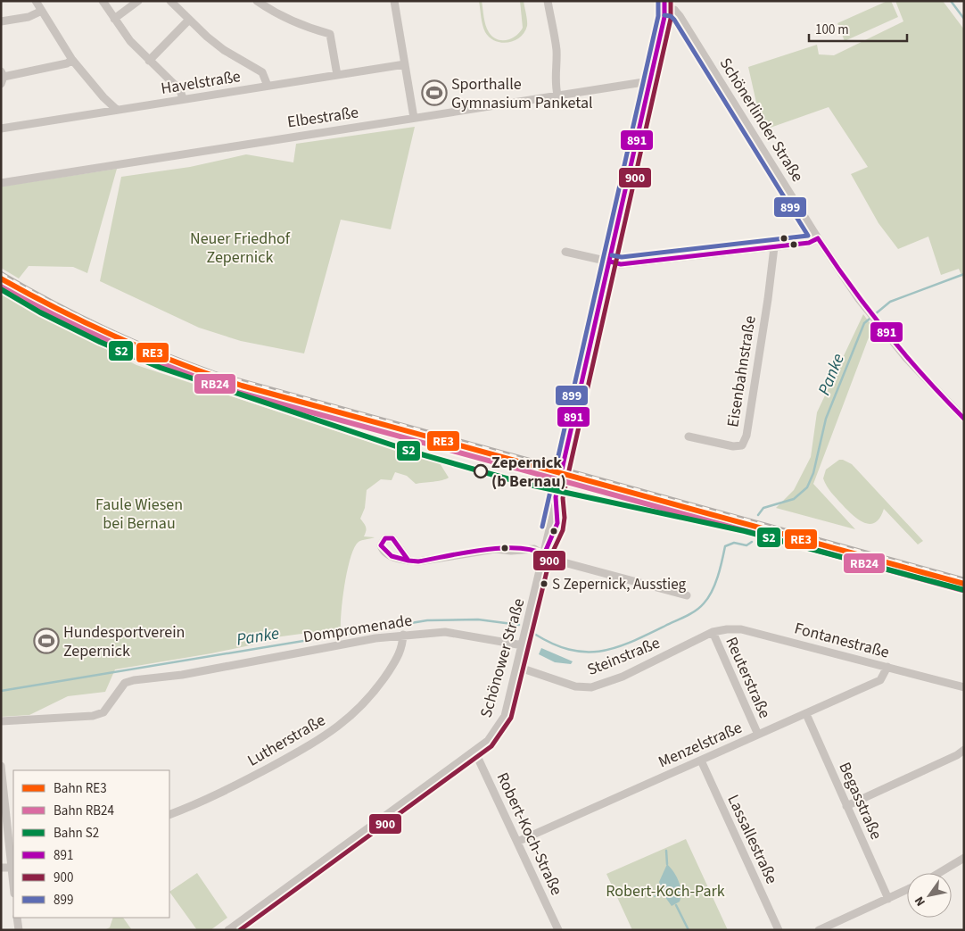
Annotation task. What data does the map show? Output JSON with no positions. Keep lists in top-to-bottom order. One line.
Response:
{"streets":{"street":["Havelstraße","Elbestraße","Schönerlinder Straße","Eisenbahnstraße","Dompromenade","Fontanestraße","Steinstraße","Schönower Straße","Reuterstraße","Lutherstraße","Menzelstraße","Begasstraße","Robert-Koch-Straße","Lassallestraße"]},"crossings":[["Elbestraße","Schönower Straße"],["Schönerlinder Straße","Schönower Straße"],["Dompromenade","Schönower Straße"],["Dompromenade","Lutherstraße"],["Fontanestraße","Steinstraße"],["Fontanestraße","Reuterstraße"],["Fontanestraße","Menzelstraße"],["Steinstraße","Schönower Straße"],["Steinstraße","Reuterstraße"],["Schönower Straße","Robert-Koch-Straße"],["Reuterstraße","Menzelstraße"],["Menzelstraße","Begasstraße"],["Menzelstraße","Robert-Koch-Straße"],["Menzelstraße","Lassallestraße"]],"water":["Panke"],"parks":["Neuer Friedhof Zepernick","Faule Wiesen bei Bernau","Robert-Koch-Park"],"places":{"sports":["Sporthalle Gymnasium Panketal","Hundesportverein Zepernick"],"other":["Zepernick (b Bernau)","S Zepernick, Ausstieg"]},"lines":["transit line 891","transit line 900","transit line 899","rail line RE3","rail line RB24","rail line S2"],"legend":["Bahn RE3","Bahn RB24","Bahn S2","891","900","899"],"scale_bar":"100 m","north":"bottom left"}
